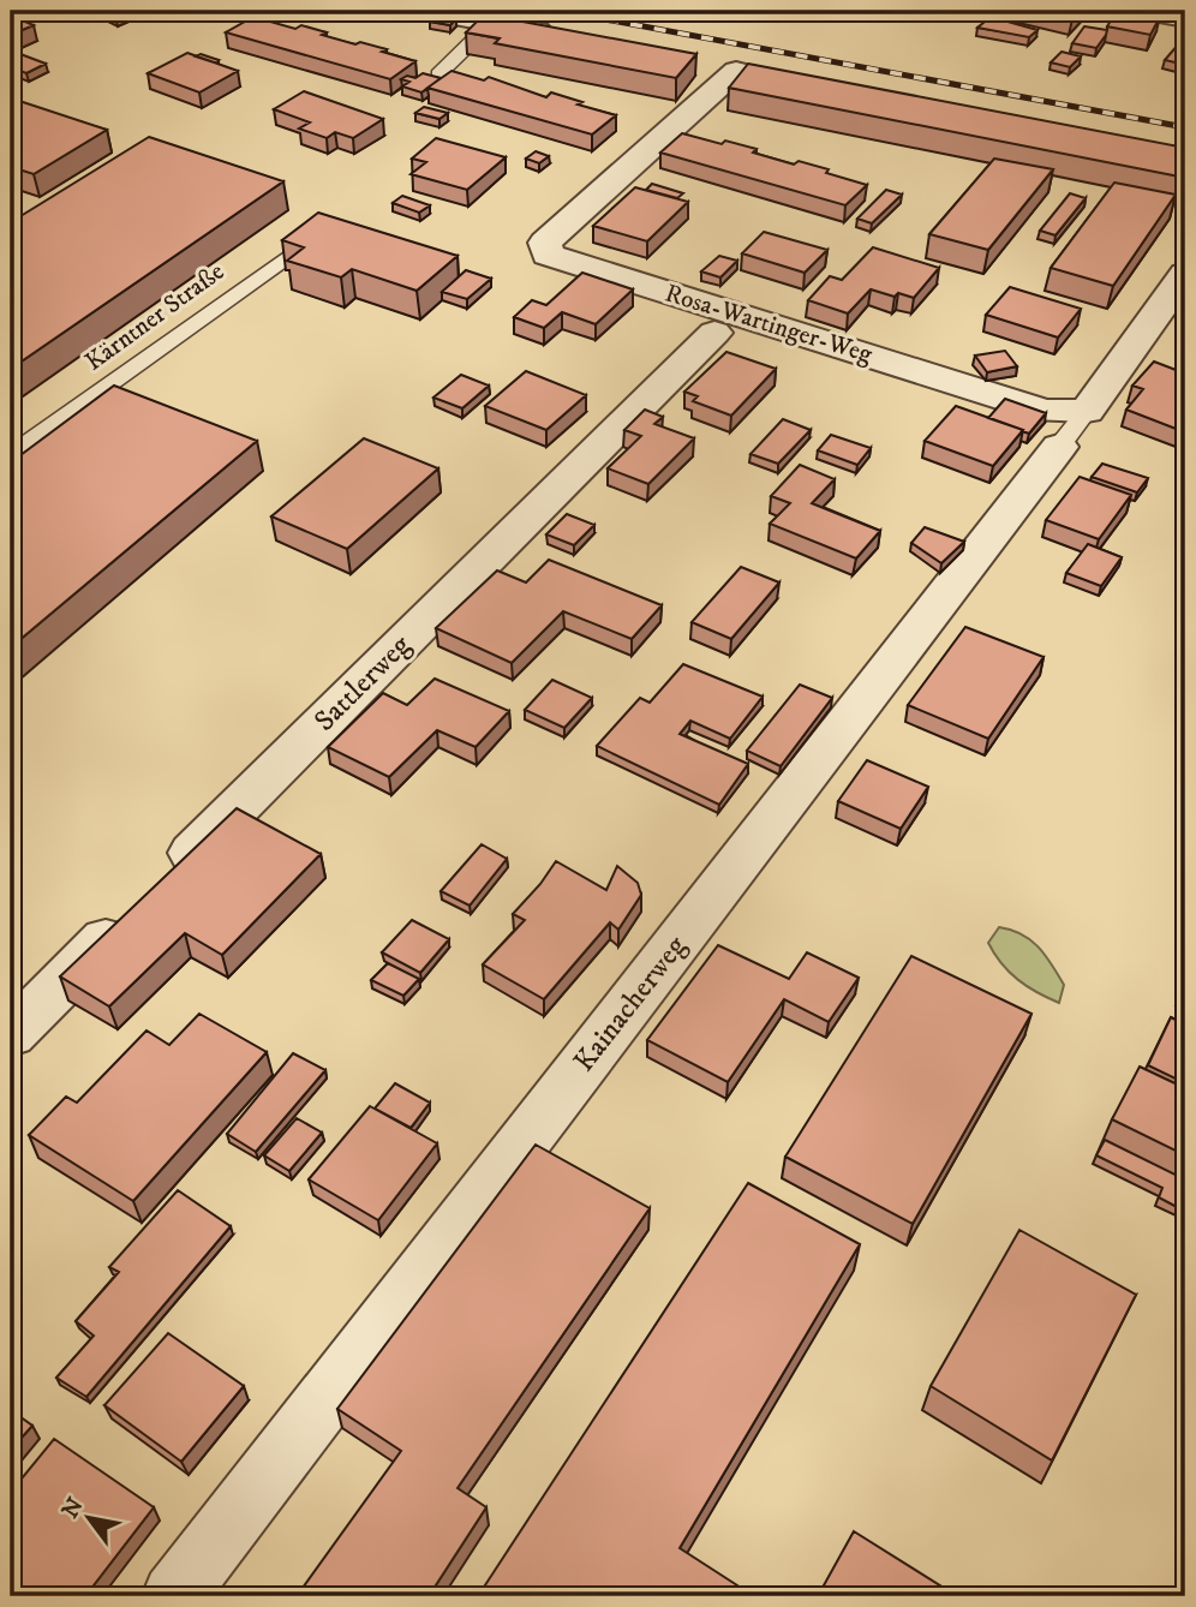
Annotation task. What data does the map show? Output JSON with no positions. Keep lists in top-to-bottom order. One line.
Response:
{"streets":{"street":["Rosa-Wartinger-Weg","Sattlerweg","Kainacherweg"],"lane":["Kärntner Straße"]},"crossings":[["Rosa-Wartinger-Weg","Kainacherweg"]],"north":"top left"}
